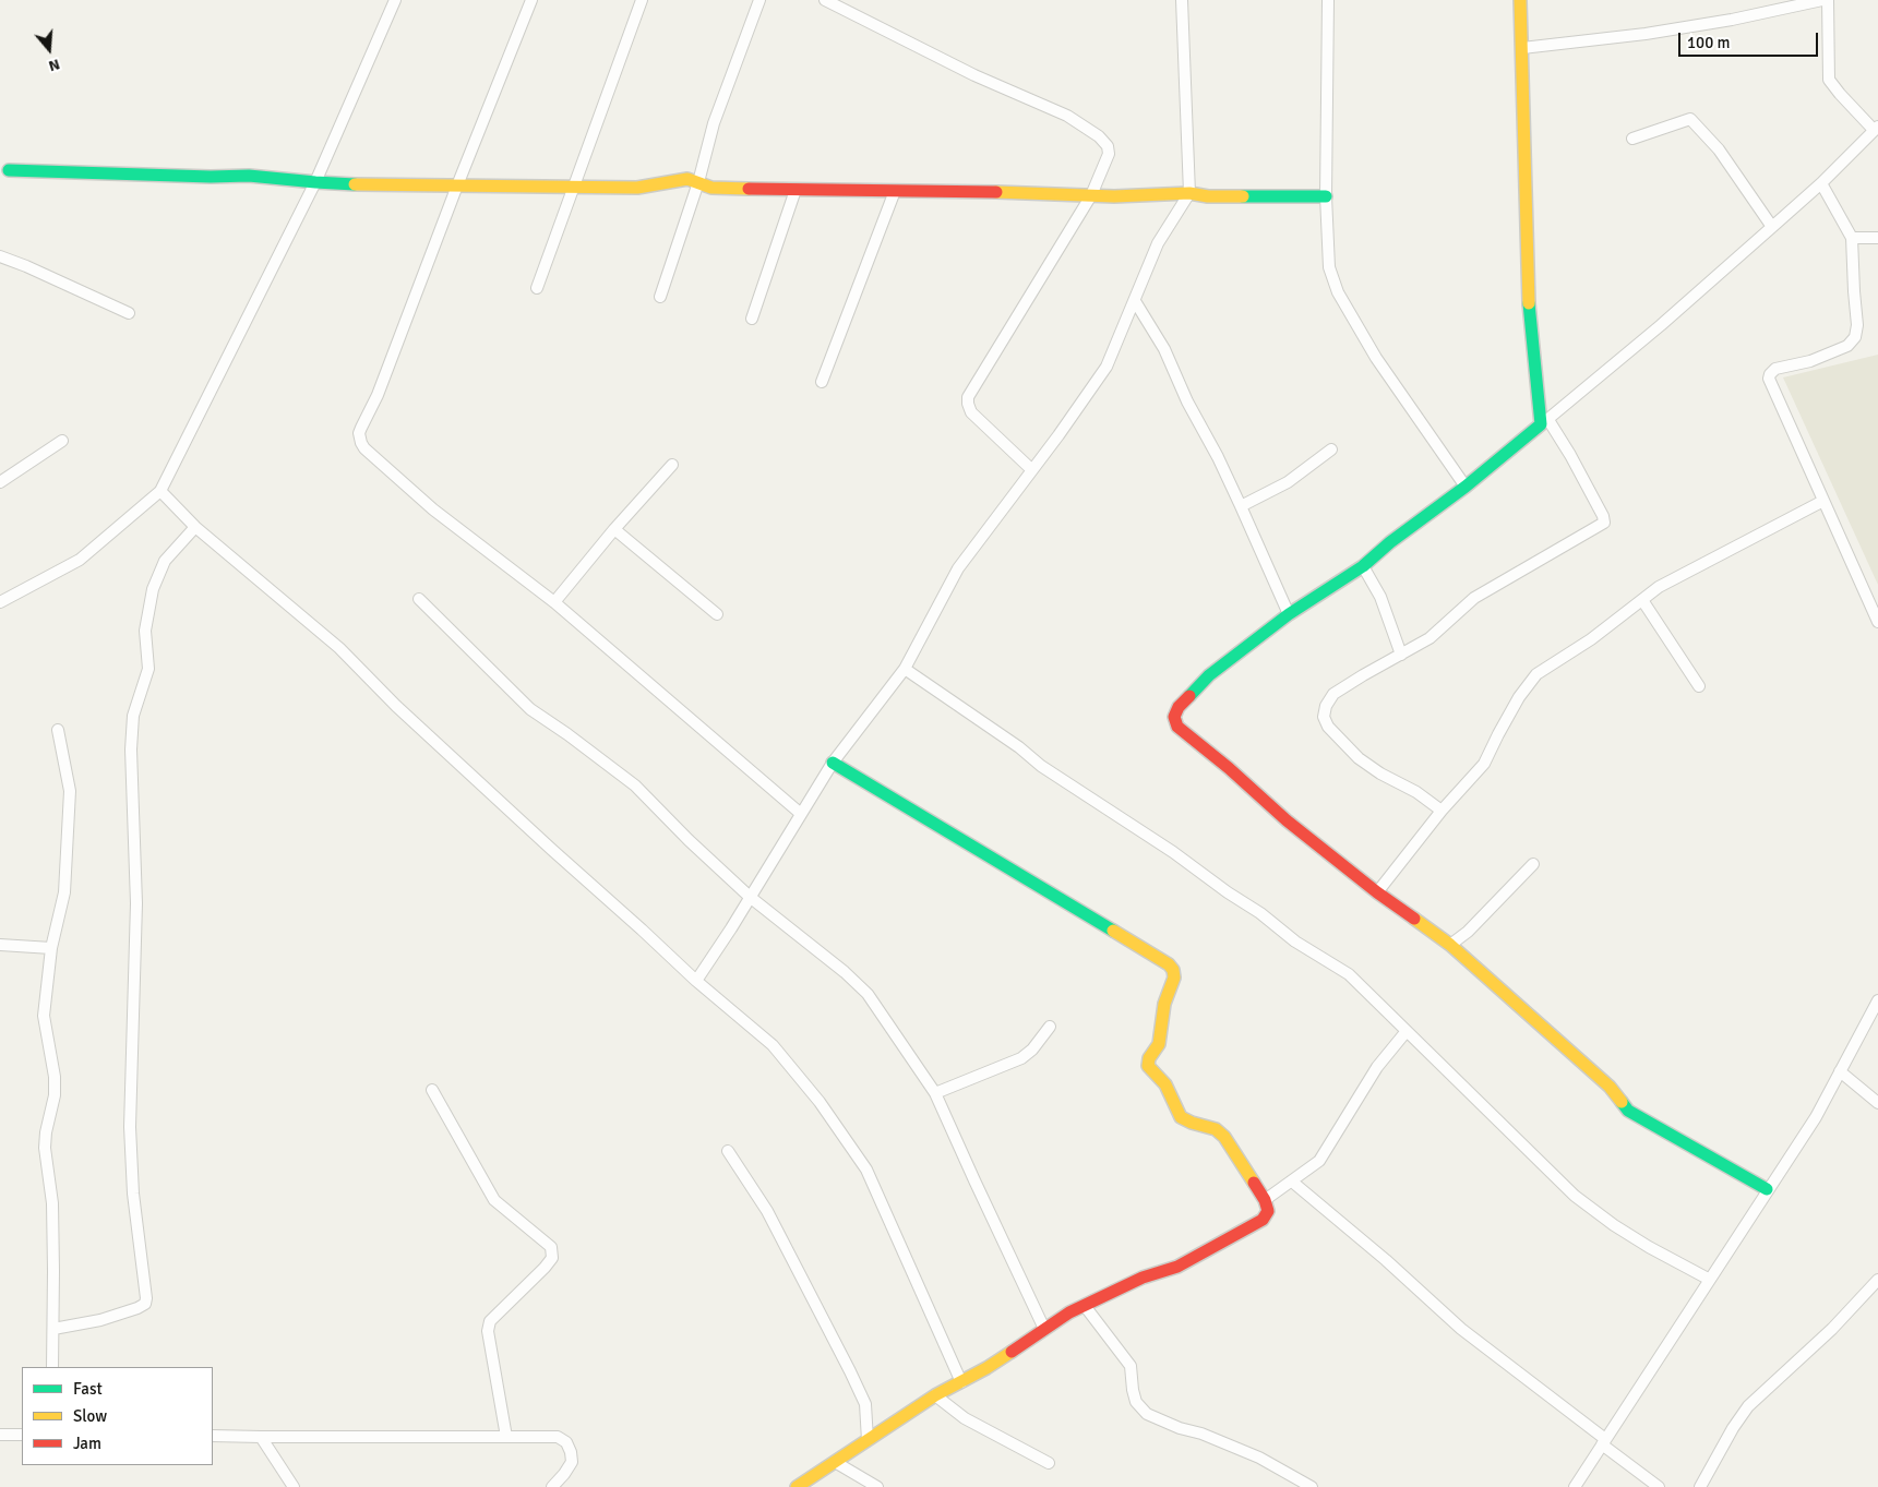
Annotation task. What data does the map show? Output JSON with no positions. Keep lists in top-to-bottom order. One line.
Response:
{"legend":["Fast","Slow","Jam"],"scale_bar":"100 m","north":"bottom"}
